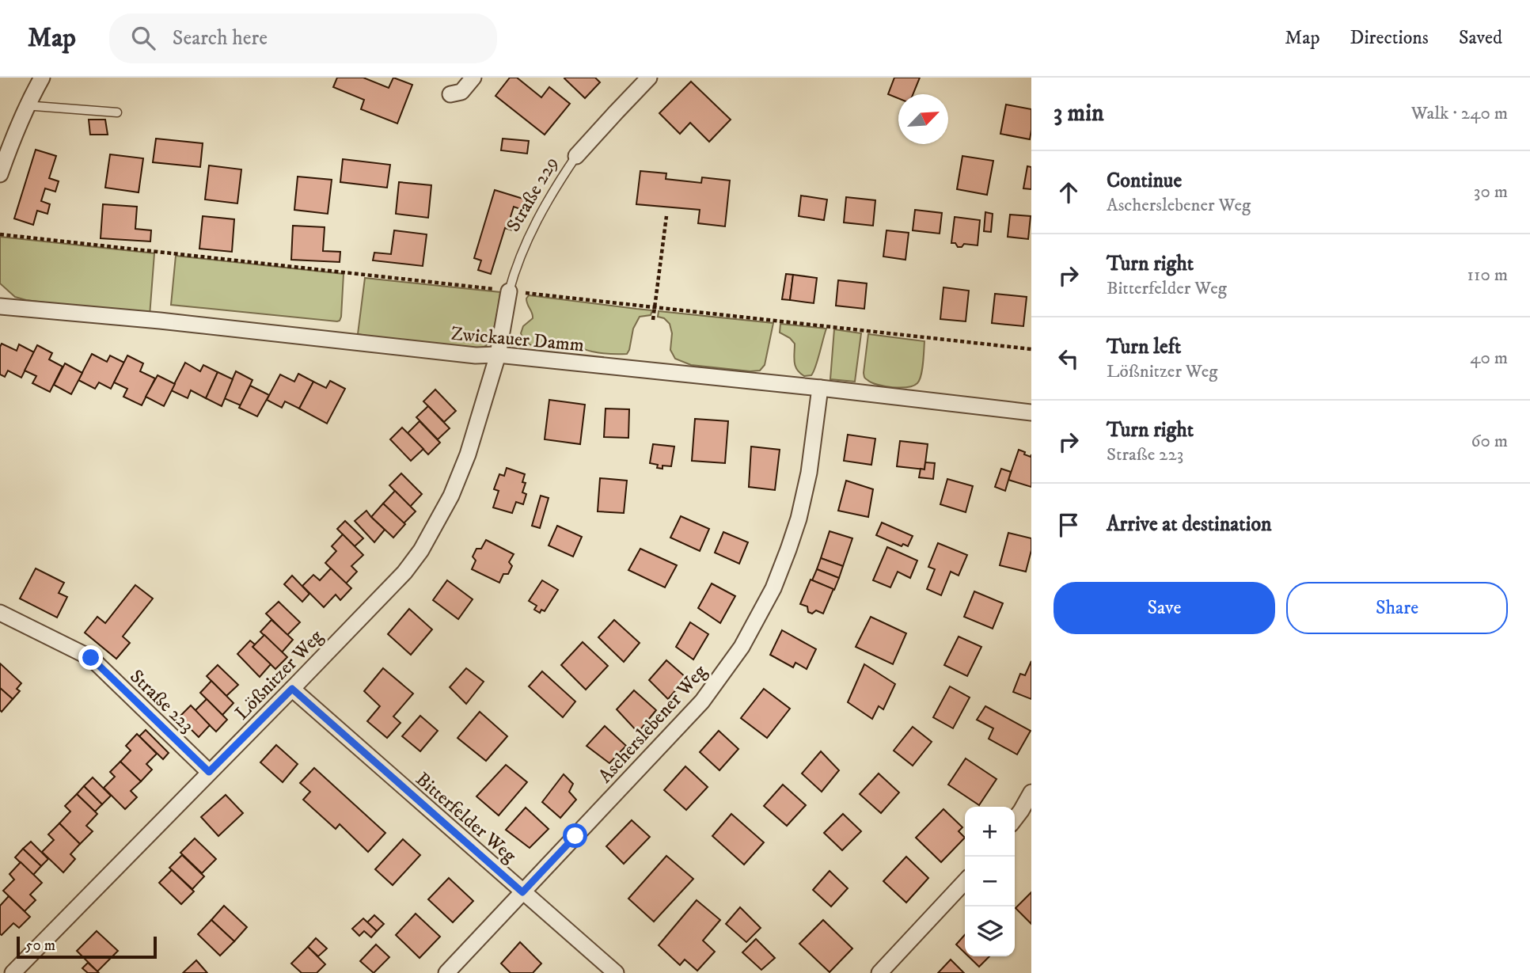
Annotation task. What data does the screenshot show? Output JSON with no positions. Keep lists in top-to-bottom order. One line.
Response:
{"streets":{"street":["Straße 229","Zwickauer Damm","Lößnitzer Weg","Straße 223","Ascherslebener Weg","Bitterfelder Weg"]},"crossings":[["Straße 229","Zwickauer Damm"],["Straße 229","Lößnitzer Weg"],["Zwickauer Damm","Lößnitzer Weg"],["Zwickauer Damm","Ascherslebener Weg"],["Lößnitzer Weg","Straße 223"],["Lößnitzer Weg","Bitterfelder Weg"],["Ascherslebener Weg","Bitterfelder Weg"]],"scale_bar":"50 m","north":"top right","page":{"header":"Map","search":"Search here","nav":["Map","Directions","Saved"],"heading":["3 min","Walk · 240 m"],"list":[["Continue","Ascherslebener Weg","30 m"],["Turn right","Bitterfelder Weg","110 m"],["Turn left","Lößnitzer Weg","40 m"],["Turn right","Straße 223","60 m"],"Arrive at destination"],"buttons":["Save","Share"],"map_buttons":["+","−"],"scale":"50 m"}}
